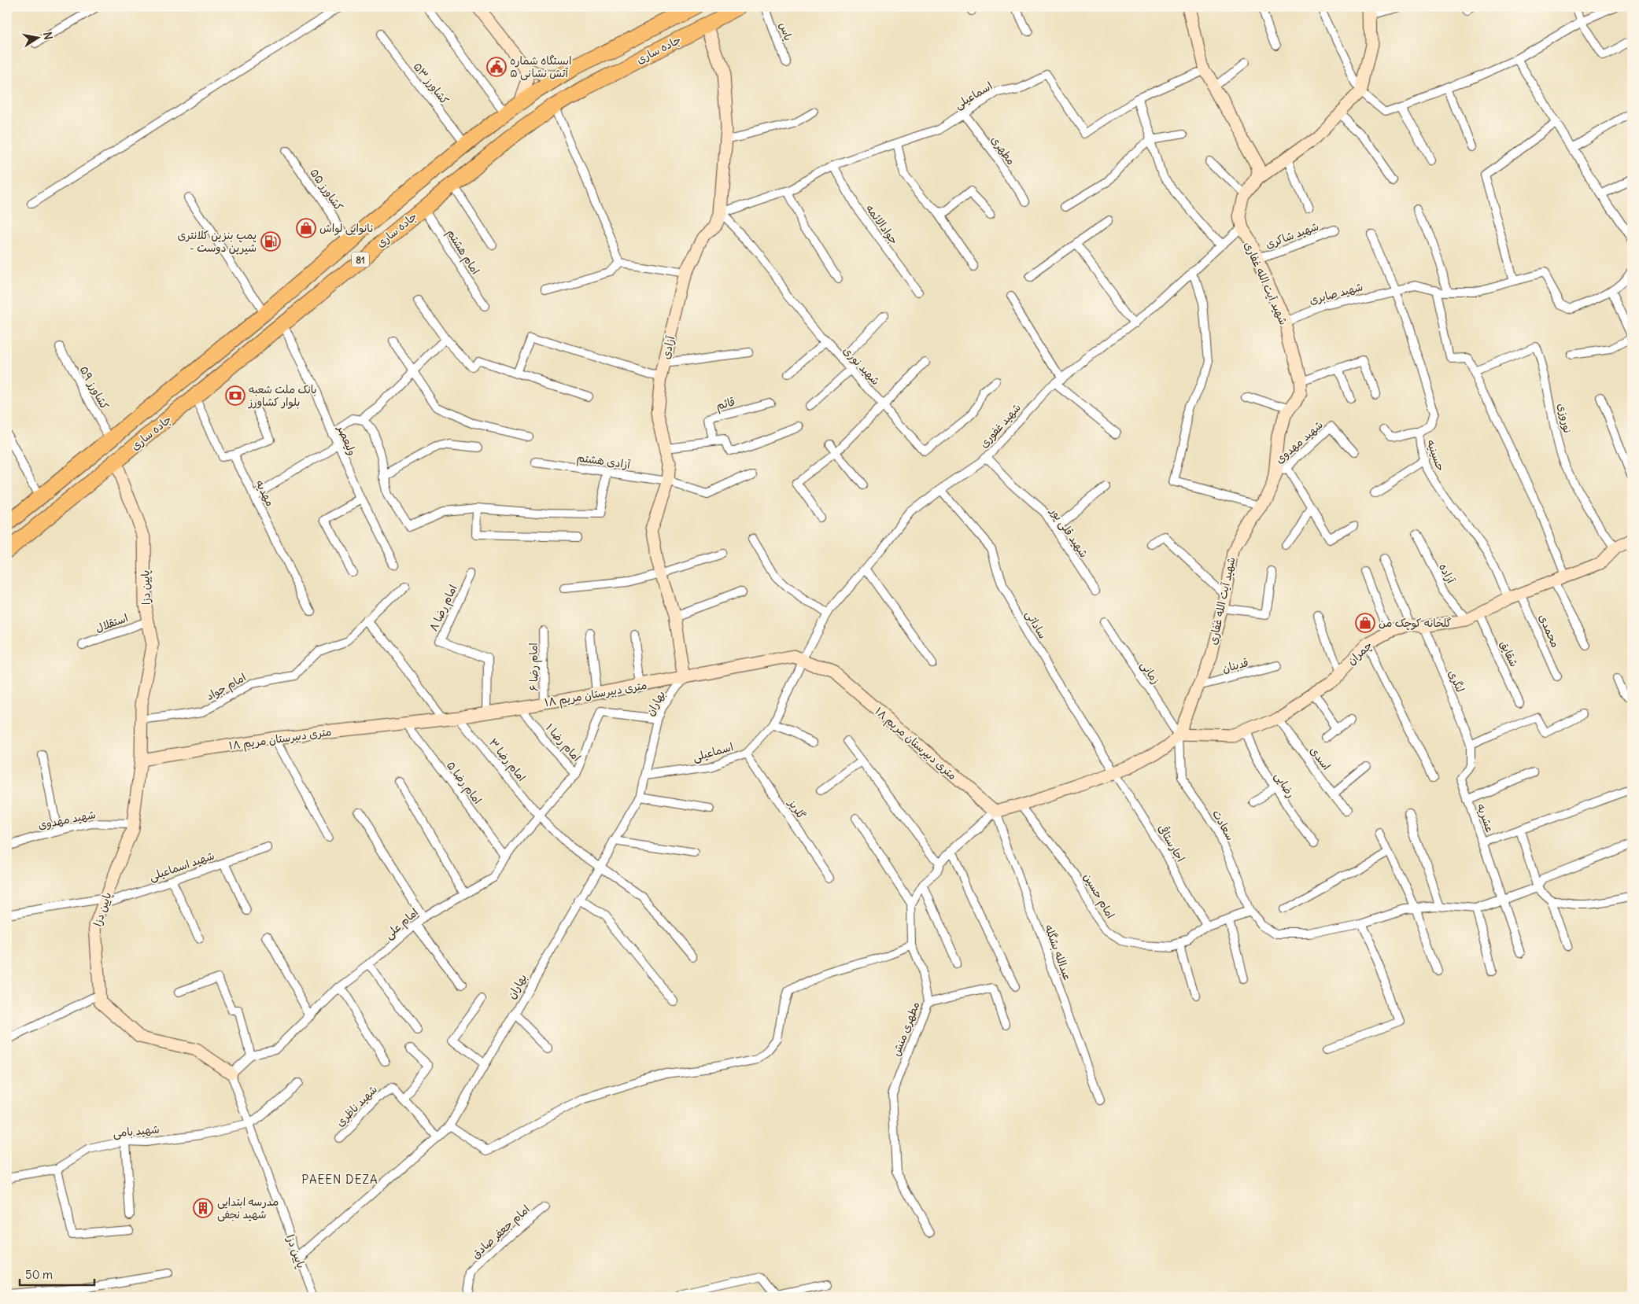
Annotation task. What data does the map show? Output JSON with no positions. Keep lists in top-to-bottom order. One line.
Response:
{"streets":{"highway":["جاده ساری","81"],"street":["یاس","کشاورز ۵۳","اسماعیلی","مطهری","کشاورز ۵۵","جوادالائمه","شهید شاکری","امام هشتم","شهید آیت الله غفاری","شهید صابری","آزادی","شهید نوری","کشاورز ۵۹","قائم","نوروزی","شهید غفوری","ولیعصر","شهید مهدوی","حسینیه","آزادی هشتم","مهدیه","شهید قلی پور","آزاده","پایین دزا","امام رضا ۸","استقلال","ساداتی","محمدی","چمران","شقایق","قدبنان","امام رضا ۶","زمانی","لنگری","امام جواد","۱۸ متری دبیرستان مریم","بهاران","امام رضا ۱","اسدی","امام رضا ۳","امام رضا ۵","رضایی","گلریز","عشریه","سعادت","اجارستاقی","شهید اسماعیلی","امام حسین","امام علی","عبدالله بشگله","مطهری منش","شهید ناظری","شهید بامی","امام جعفر صادق"]},"crossings":[["جاده ساری","کشاورز ۵۳"],["جاده ساری","کشاورز ۵۵"],["جاده ساری","امام هشتم"],["جاده ساری","آزادی"],["جاده ساری","کشاورز ۵۹"],["جاده ساری","ولیعصر"],["جاده ساری","پایین دزا"],["اسماعیلی","مطهری"],["اسماعیلی","جوادالائمه"],["اسماعیلی","آزادی"],["اسماعیلی","شهید نوری"],["اسماعیلی","شهید غفوری"],["اسماعیلی","۱۸ متری دبیرستان مریم"],["اسماعیلی","بهاران"],["اسماعیلی","گلریز"],["شهید شاکری","شهید آیت الله غفاری"],["شهید آیت الله غفاری","شهید صابری"],["شهید آیت الله غفاری","شهید غفوری"],["شهید آیت الله غفاری","شهید مهدوی"],["شهید آیت الله غفاری","چمران"],["شهید آیت الله غفاری","قدبنان"],["شهید آیت الله غفاری","زمانی"],["شهید آیت الله غفاری","سعادت"],["شهید صابری","حسینیه"],["آزادی","شهید نوری"],["آزادی","آزادی هشتم"],["آزادی","۱۸ متری دبیرستان مریم"],["آزادی","بهاران"],["نوروزی","چمران"],["شهید غفوری","شهید قلی پور"],["شهید غفوری","ساداتی"],["شهید غفوری","۱۸ متری دبیرستان مریم"],["شهید مهدوی","پایین دزا"],["حسینیه","چمران"],["آزاده","چمران"],["پایین دزا","استقلال"],["پایین دزا","امام جواد"],["پایین دزا","۱۸ متری دبیرستان مریم"],["پایین دزا","بهاران"],["پایین دزا","شهید اسماعیلی"],["پایین دزا","شهید بامی"],["امام رضا ۸","۱۸ متری دبیرستان مریم"],["ساداتی","اجارستاقی"],["محمدی","چمران"],["چمران","شقایق"],["چمران","زمانی"],["چمران","لنگری"],["چمران","اسدی"],["چمران","رضایی"],["چمران","سعادت"],["امام رضا ۶","۱۸ متری دبیرستان مریم"],["زمانی","سعادت"],["لنگری","عشریه"],["۱۸ متری دبیرستان مریم","بهاران"],["۱۸ متری دبیرستان مریم","امام رضا ۱"],["۱۸ متری دبیرستان مریم","امام رضا ۳"],["۱۸ متری دبیرستان مریم","امام رضا ۵"],["۱۸ متری دبیرستان مریم","عبدالله بشگله"],["بهاران","امام رضا ۳"],["بهاران","امام علی"],["بهاران","شهید ناظری"],["امام رضا ۱","امام علی"],["امام رضا ۳","امام علی"],["امام رضا ۵","امام علی"],["اجارستاقی","امام حسین"]],"districts":["PAEEN DEZA"],"places":{"public building":["ایستگاه شماره ۵ آتش نشانی"],"shop":["نانوایی لواش","گلخانه کوچک من"],"fuel station":["پمپ بنزین کلانتری - شیرین دوست"],"bank":["بانک ملت شعبه بلوار کشاورز"],"building":["مدرسه ابتدایی شهید نجفی"]},"scale_bar":"50 m","north":"right"}
